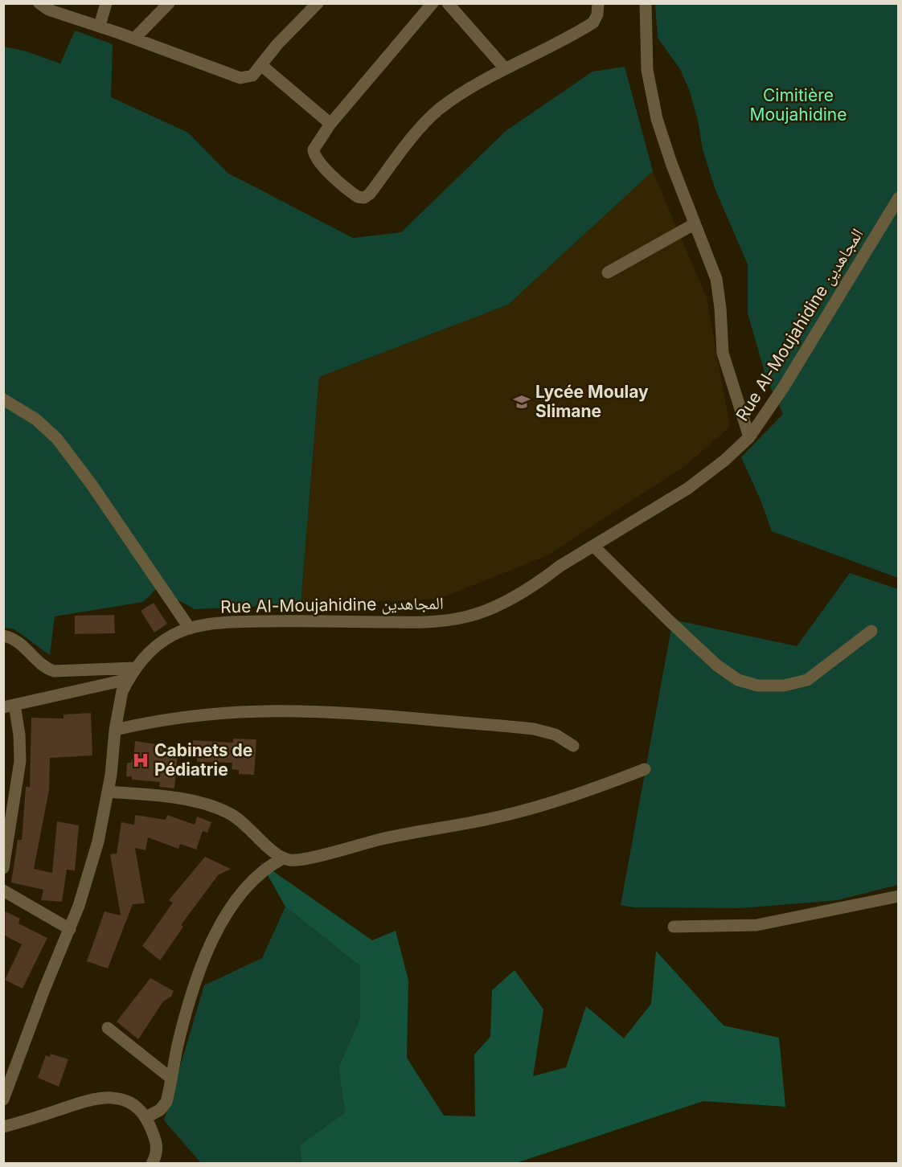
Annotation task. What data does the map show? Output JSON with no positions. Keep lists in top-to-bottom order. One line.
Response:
{"streets":{"street":["Rue Al-Moujahidine المجاهدين"]},"parks":["Cimitière Moujahidine"],"places":{"school or university":["Lycée Moulay Slimane"],"hospital":["Cabinets de Pédiatrie"]}}
